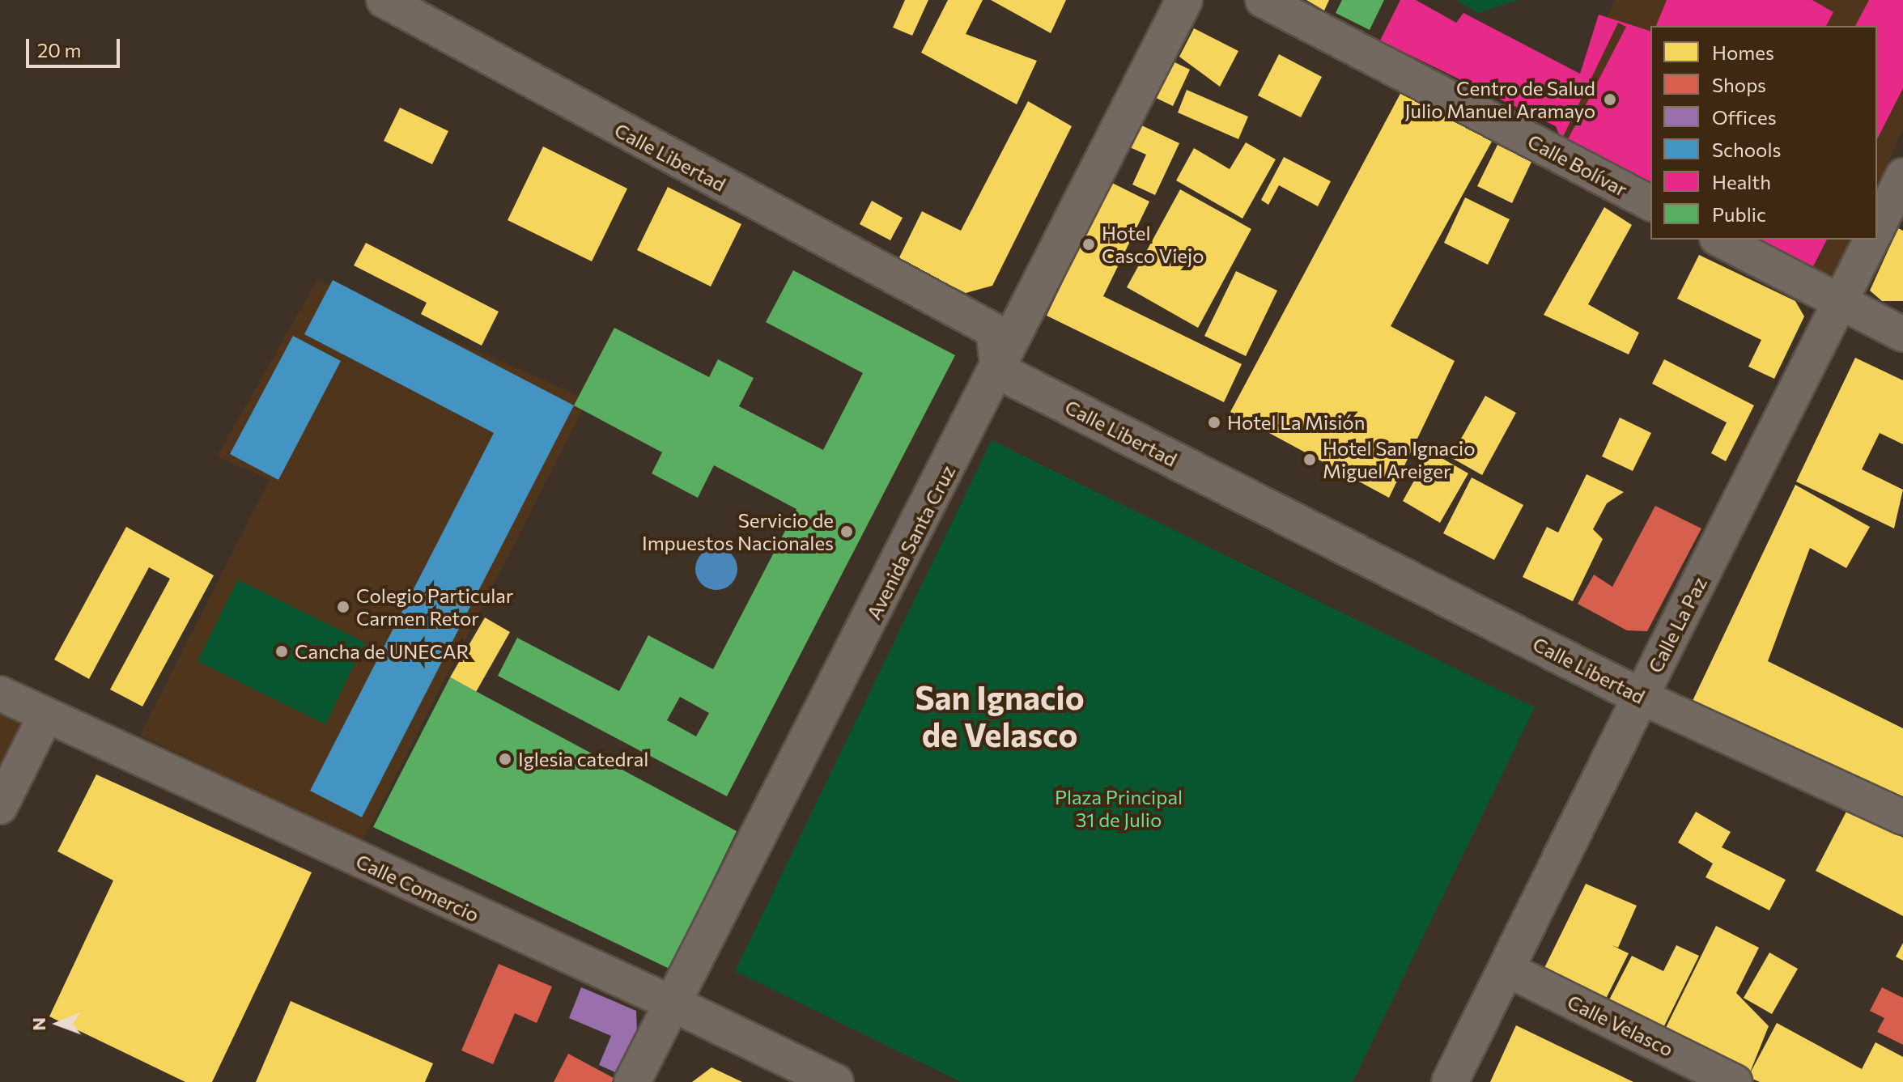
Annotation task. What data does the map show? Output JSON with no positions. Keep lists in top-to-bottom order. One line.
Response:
{"streets":{"main road":["Calle Libertad","Avenida Santa Cruz","Calle La Paz","Calle Comercio"],"street":["Calle Bolívar","Calle Velasco"]},"crossings":[["Calle Libertad","Avenida Santa Cruz"],["Calle Libertad","Calle La Paz"],["Avenida Santa Cruz","Calle Comercio"],["Calle La Paz","Calle Velasco"]],"districts":["San Ignacio de Velasco"],"parks":["Plaza Principal 31 de Julio"],"places":["Centro de Salud Julio Manuel Aramayo","Hotel Casco Viejo","Hotel La Misión","Hotel San Ignacio Miguel Areiger","Servicio de Impuestos Nacionales","Colegio Particular Carmen Retor","Cancha de UNECAR","Iglesia catedral"],"legend":["Homes","Shops","Offices","Schools","Health","Public"],"scale_bar":"20 m","north":"left"}
